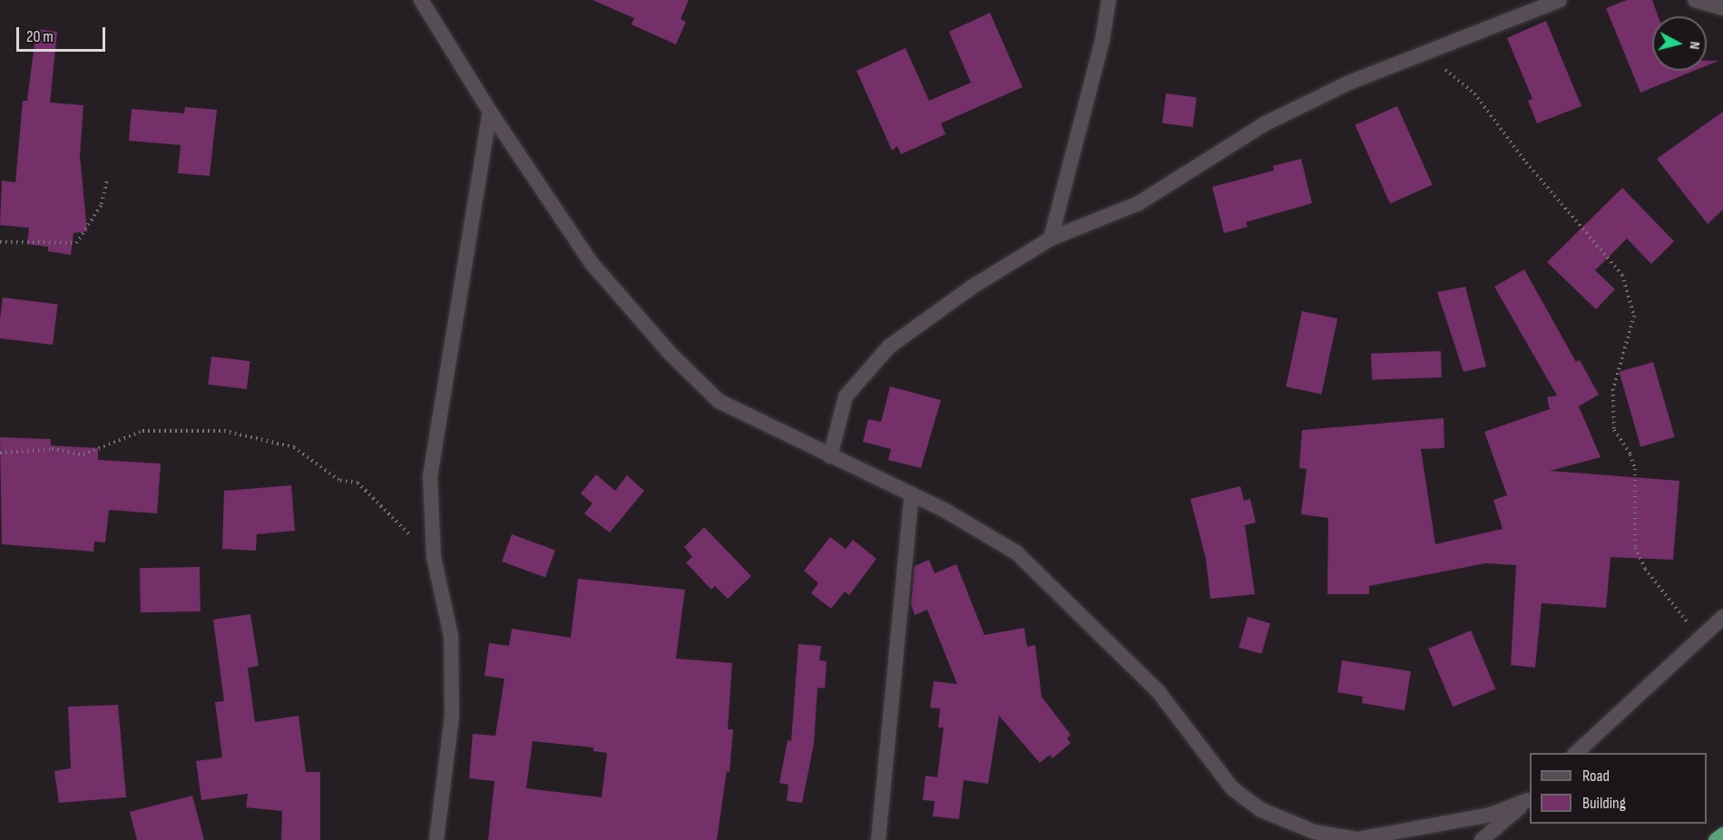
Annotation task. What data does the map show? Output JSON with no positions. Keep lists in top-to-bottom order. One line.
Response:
{"legend":["Road","Building"],"scale_bar":"20 m","north":"right"}
